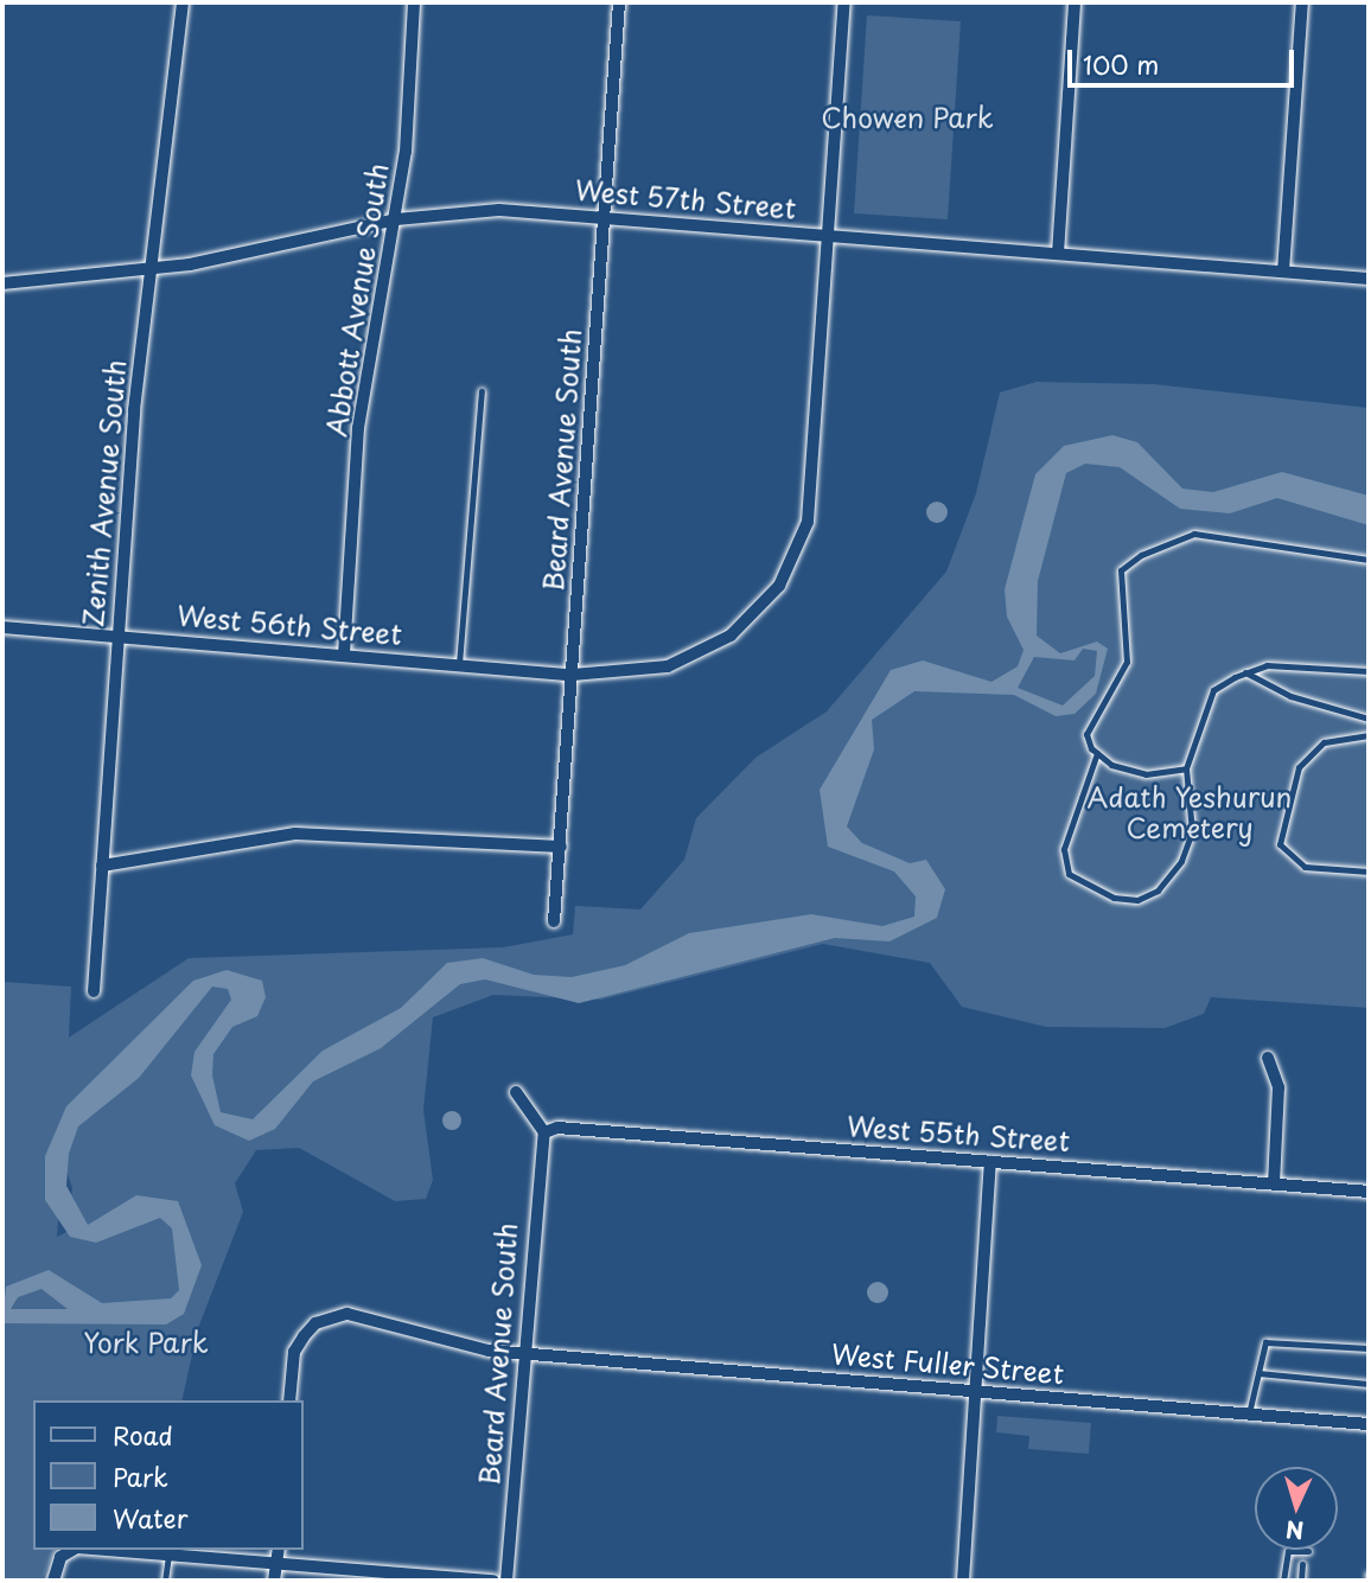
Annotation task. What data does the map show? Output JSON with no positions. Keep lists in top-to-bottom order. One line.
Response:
{"streets":{"street":["West 57th Street","Abbott Avenue South","Beard Avenue South","Zenith Avenue South","West 56th Street","West 55th Street","West Fuller Street"]},"crossings":[["West 57th Street","Abbott Avenue South"],["West 57th Street","Beard Avenue South"],["West 57th Street","Zenith Avenue South"],["West 57th Street","West 56th Street"],["Abbott Avenue South","West 56th Street"],["Beard Avenue South","West 56th Street"],["Beard Avenue South","West 55th Street"],["Beard Avenue South","West Fuller Street"],["Zenith Avenue South","West 56th Street"]],"parks":["Chowen Park","Adath Yeshurun Cemetery","York Park"],"legend":["Road","Park","Water"],"scale_bar":"100 m","north":"bottom"}
